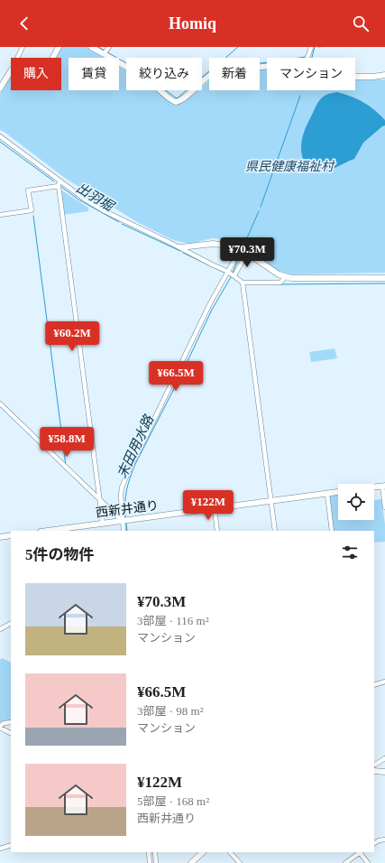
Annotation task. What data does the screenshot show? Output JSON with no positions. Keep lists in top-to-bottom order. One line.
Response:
{"streets":{"street":["西新井通り"]},"water":["出羽堀","末田用水路"],"parks":["県民健康福祉村"],"page":{"header":"Homiq","chip":["購入","賃貸","絞り込み","新着","マンション"],"price":["¥70.3M","¥60.2M","¥66.5M","¥58.8M","¥122M"],"heading":"5件の物件","list":[{"name":"¥70.3M","note":"3部屋 · 116 m² · マンション"},{"name":"¥66.5M","note":"3部屋 · 98 m² · マンション"},{"name":"¥122M","note":"5部屋 · 168 m² · 西新井通り"}]}}
